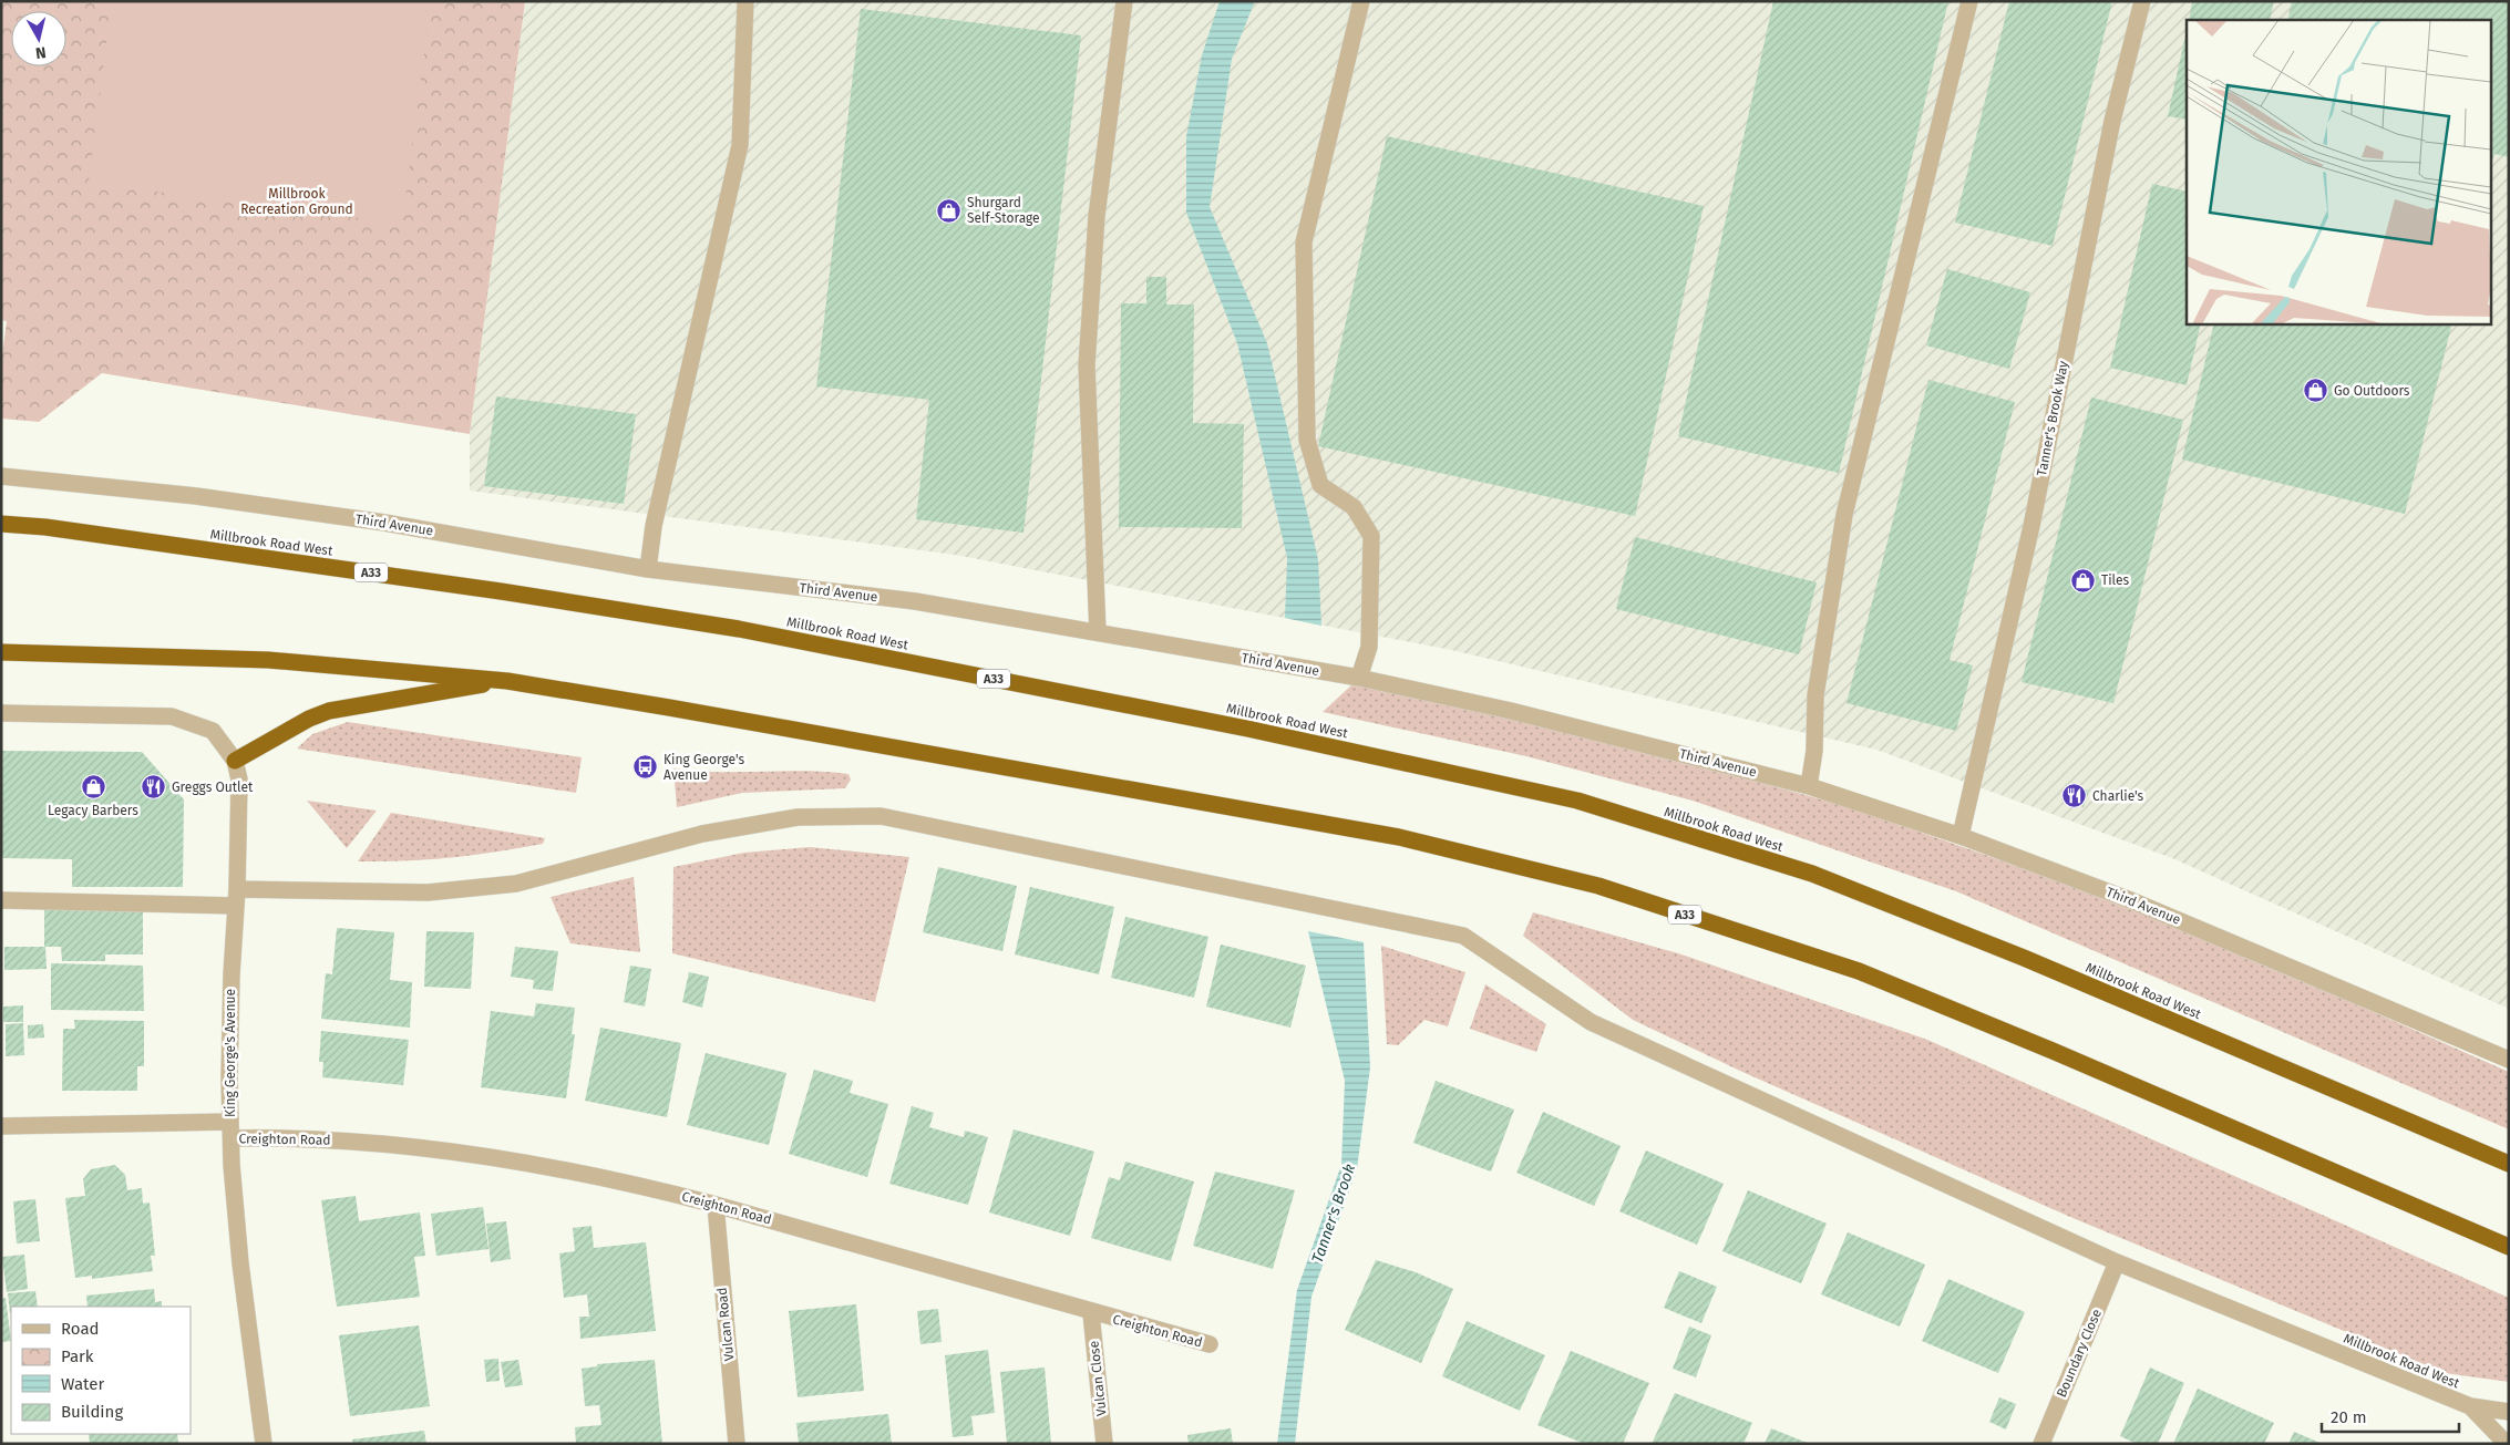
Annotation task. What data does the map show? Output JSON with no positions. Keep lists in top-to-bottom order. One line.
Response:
{"streets":{"highway":["Millbrook Road West","A33"],"street":["Tanner's Brook Way","Third Avenue","King George's Avenue","Creighton Road","Vulcan Road","Boundary Close","Vulcan Close"]},"crossings":[["Tanner's Brook Way","Third Avenue"],["Millbrook Road West","King George's Avenue"],["Millbrook Road West","Boundary Close"],["King George's Avenue","Creighton Road"],["Creighton Road","Vulcan Road"],["Creighton Road","Vulcan Close"]],"water":["Tanner's Brook"],"parks":["Millbrook Recreation Ground"],"places":{"shop":["Shurgard Self-Storage","Go Outdoors","Tiles","Legacy Barbers"],"bus stop":["King George's Avenue"],"restaurant":["Greggs Outlet","Charlie's"]},"legend":["Road","Park","Water","Building"],"scale_bar":"20 m","north":"bottom"}
